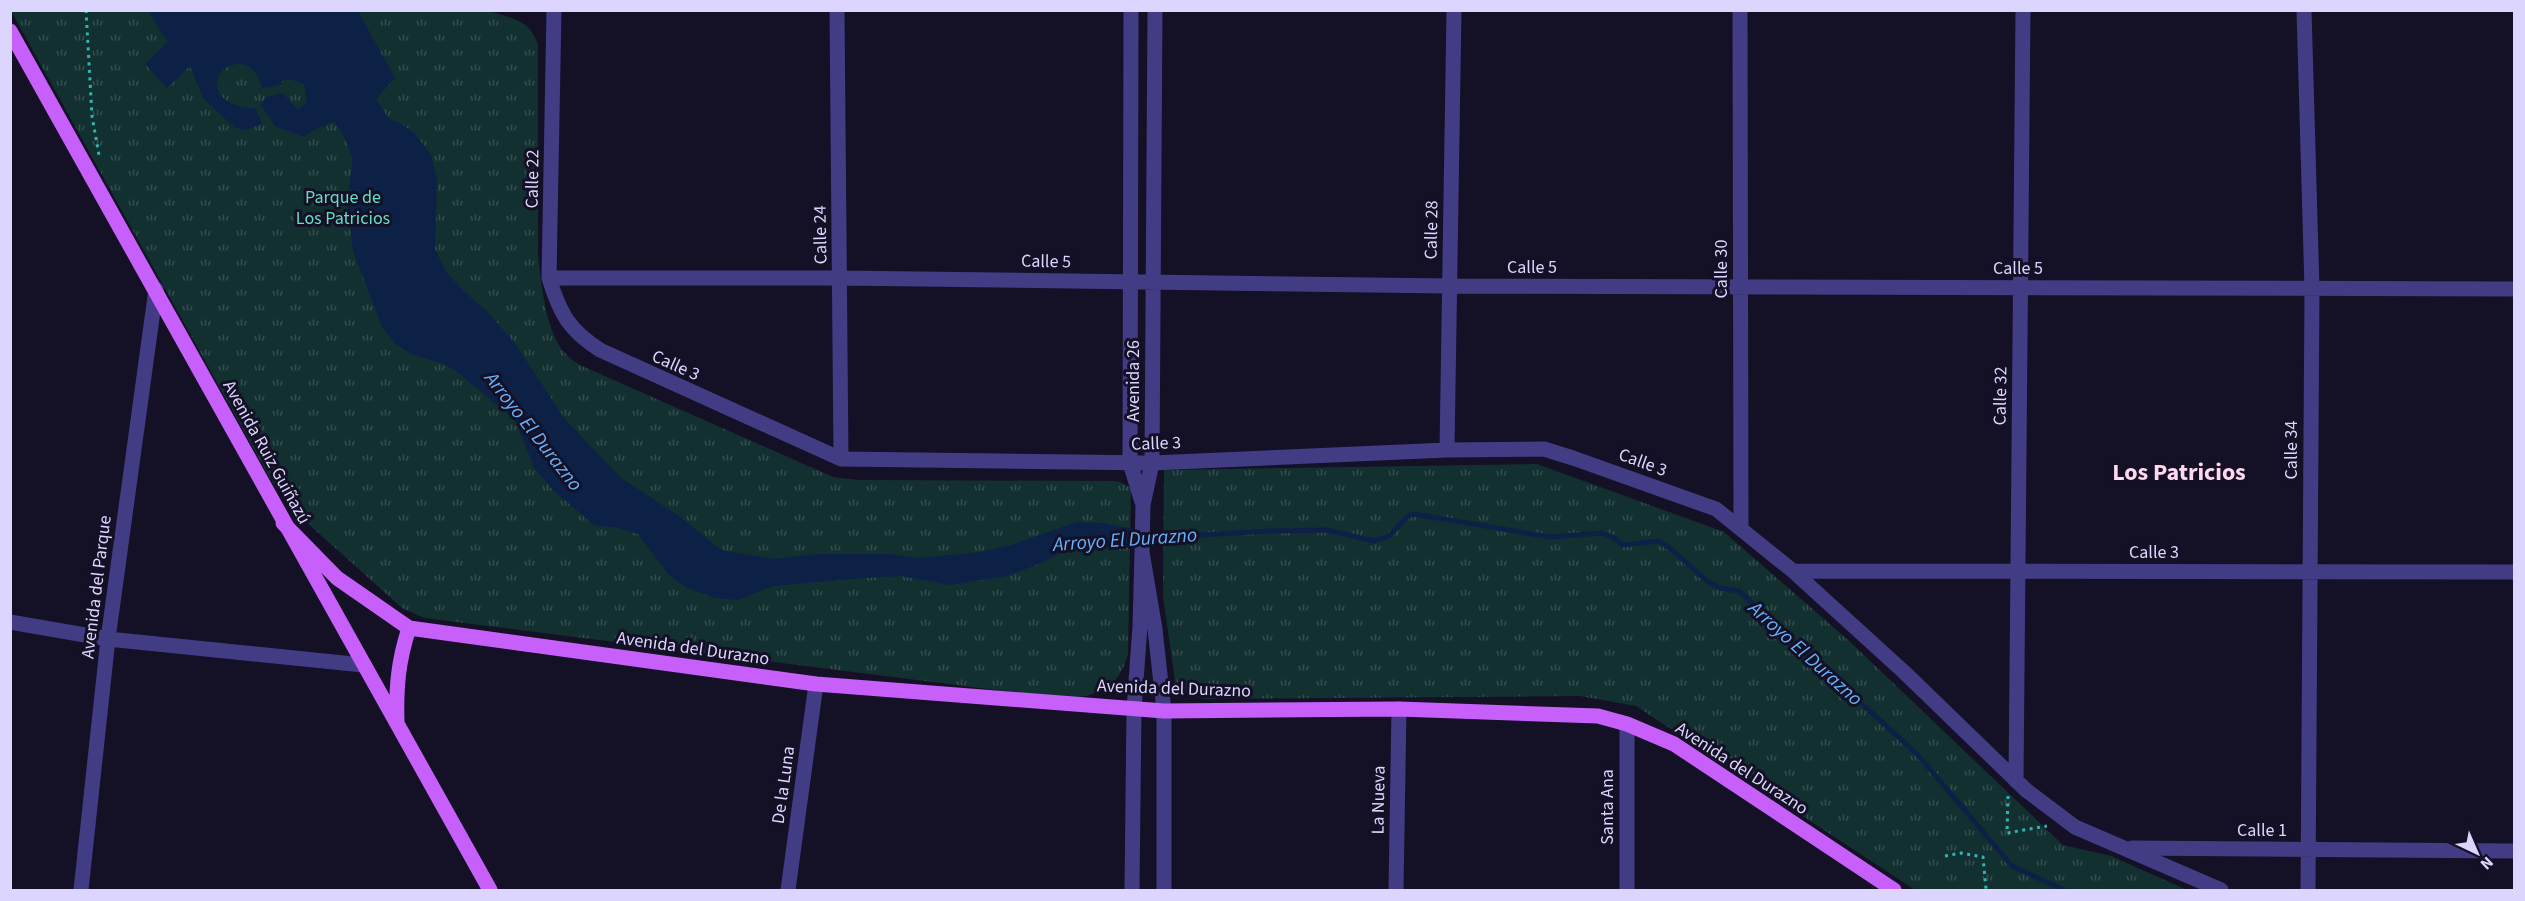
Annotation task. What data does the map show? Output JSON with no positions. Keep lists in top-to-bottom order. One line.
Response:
{"streets":{"main road":["Avenida Ruiz Guiñazú","Avenida del Durazno"],"street":["Calle 22","Calle 28","Calle 24","Calle 5","Calle 30","Calle 3","Avenida 26","Calle 32","Calle 34","Avenida del Parque","De la Luna","La Nueva","Santa Ana","Calle 1"]},"crossings":[["Calle 22","Calle 5"],["Calle 22","Calle 3"],["Calle 28","Calle 5"],["Calle 28","Calle 3"],["Calle 24","Calle 5"],["Calle 24","Calle 3"],["Calle 5","Calle 30"],["Calle 5","Avenida 26"],["Calle 5","Calle 32"],["Calle 5","Calle 34"],["Calle 30","Calle 3"],["Calle 3","Avenida 26"],["Calle 3","Calle 32"],["Calle 3","Calle 34"],["Calle 3","Calle 1"],["Calle 32","Calle 1"],["Calle 34","Calle 1"],["Avenida Ruiz Guiñazú","Avenida del Parque"],["Avenida del Durazno","De la Luna"],["Avenida del Durazno","La Nueva"],["Avenida del Durazno","Santa Ana"]],"districts":["Los Patricios"],"water":["Arroyo El Durazno"],"parks":["Parque de Los Patricios"],"north":"bottom right"}
